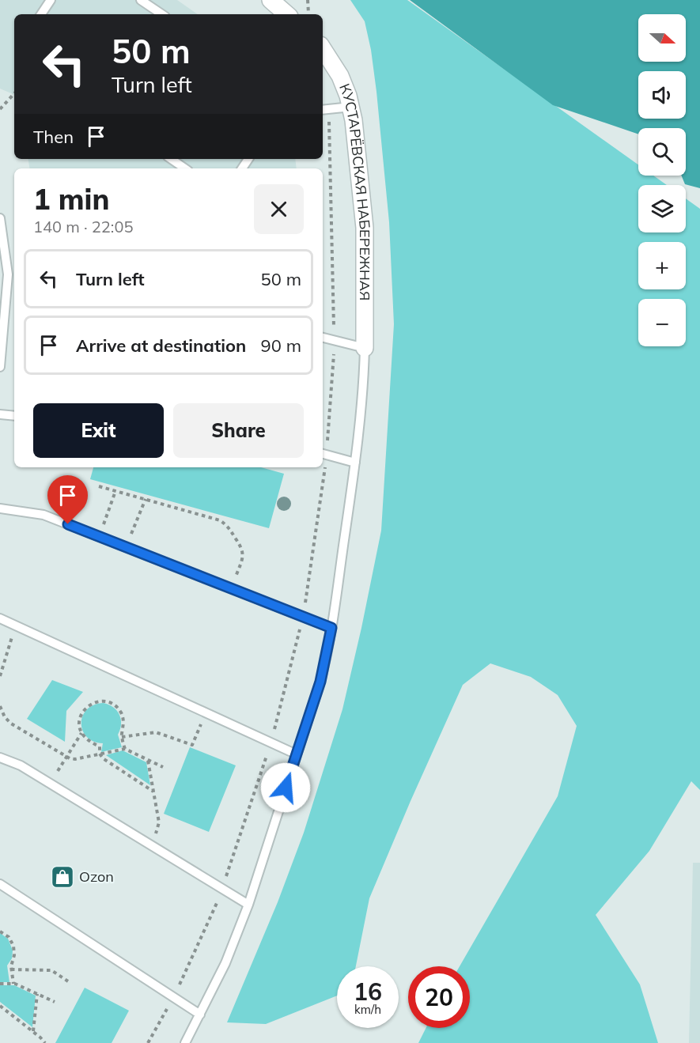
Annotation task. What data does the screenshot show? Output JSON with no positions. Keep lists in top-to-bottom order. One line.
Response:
{"streets":{"street":["КУСТАРЁВСКАЯ НАБЕРЕЖНАЯ"]},"places":{"shop":["Ozon"]},"north":"right","page":{"map_buttons":["+","−"],"turn":["50 m","Turn left"],"then":"Then","heading":["1 min","140 m · 22:05"],"list":[{"name":"Turn left","value":"50 m"},{"name":"Arrive at destination","value":"90 m"}],"buttons":["Exit","Share"],"speed":"16 km/h","limit":"20"}}
